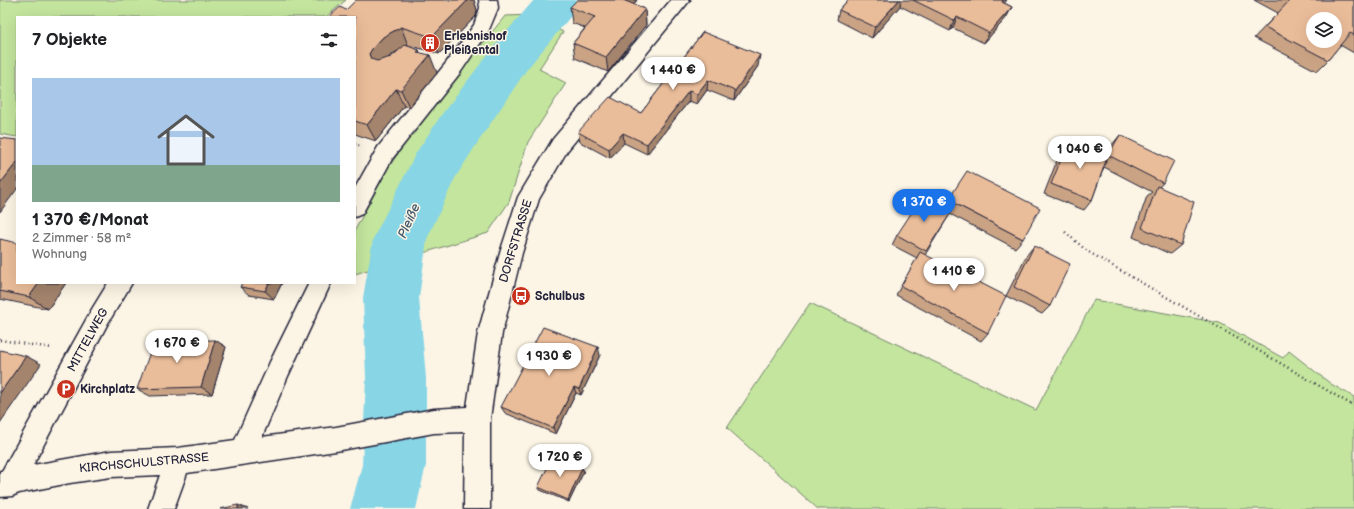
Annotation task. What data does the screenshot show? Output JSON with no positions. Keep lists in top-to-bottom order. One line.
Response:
{"streets":{"street":["DORFSTRASSE","MITTELWEG","KIRCHSCHULSTRASSE"]},"crossings":[["DORFSTRASSE","KIRCHSCHULSTRASSE"],["MITTELWEG","KIRCHSCHULSTRASSE"]],"water":["Pleiße"],"places":{"building":["Erlebnishof Pleißental"],"bus stop":["Schulbus"],"parking":["Kirchplatz"]},"page":{"heading":"7 Objekte","price":["1 440 €","1 040 €","1 370 €","1 410 €","1 670 €","1 930 €","1 720 €"],"list":[{"name":"1 370 €/Monat","note":"2 Zimmer · 58 m² · Wohnung"}]}}
